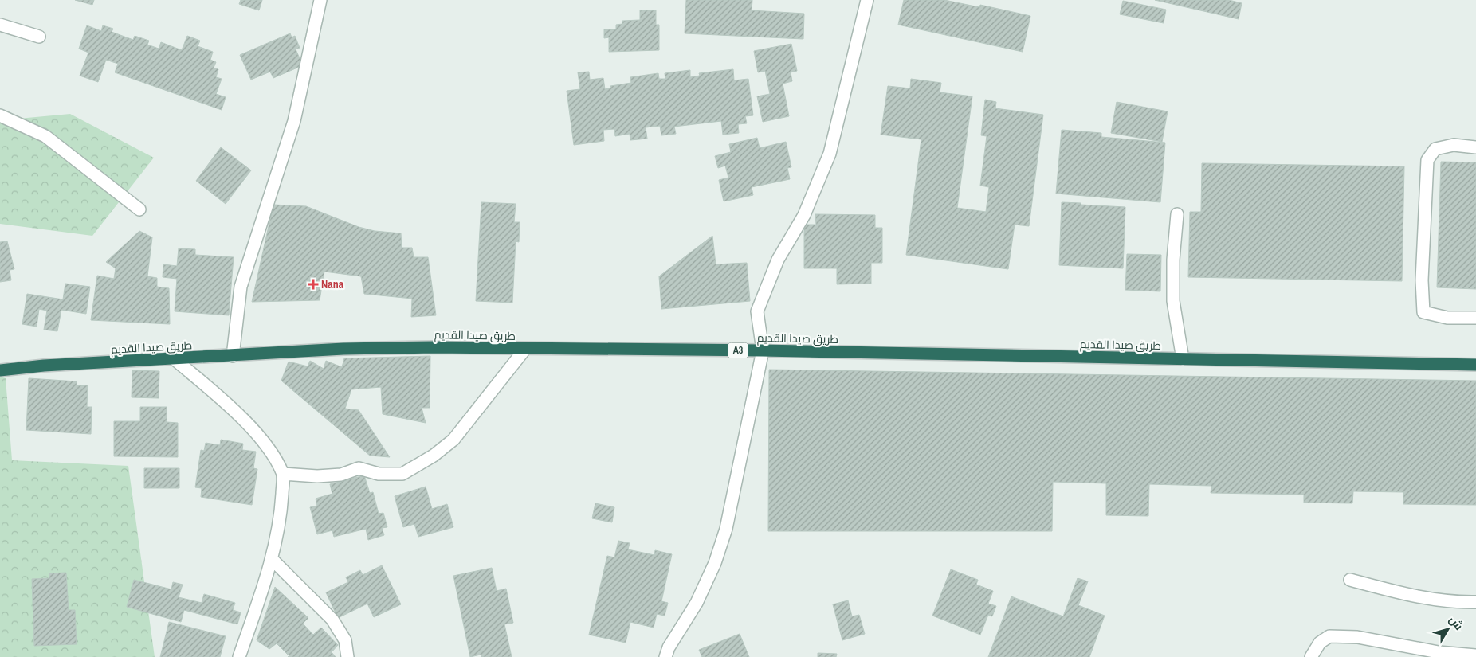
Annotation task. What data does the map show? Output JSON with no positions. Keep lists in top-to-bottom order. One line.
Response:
{"streets":{"highway":["طريق صيدا القديم","A3"]},"places":{"health":["Nana"]},"north":"top right"}
